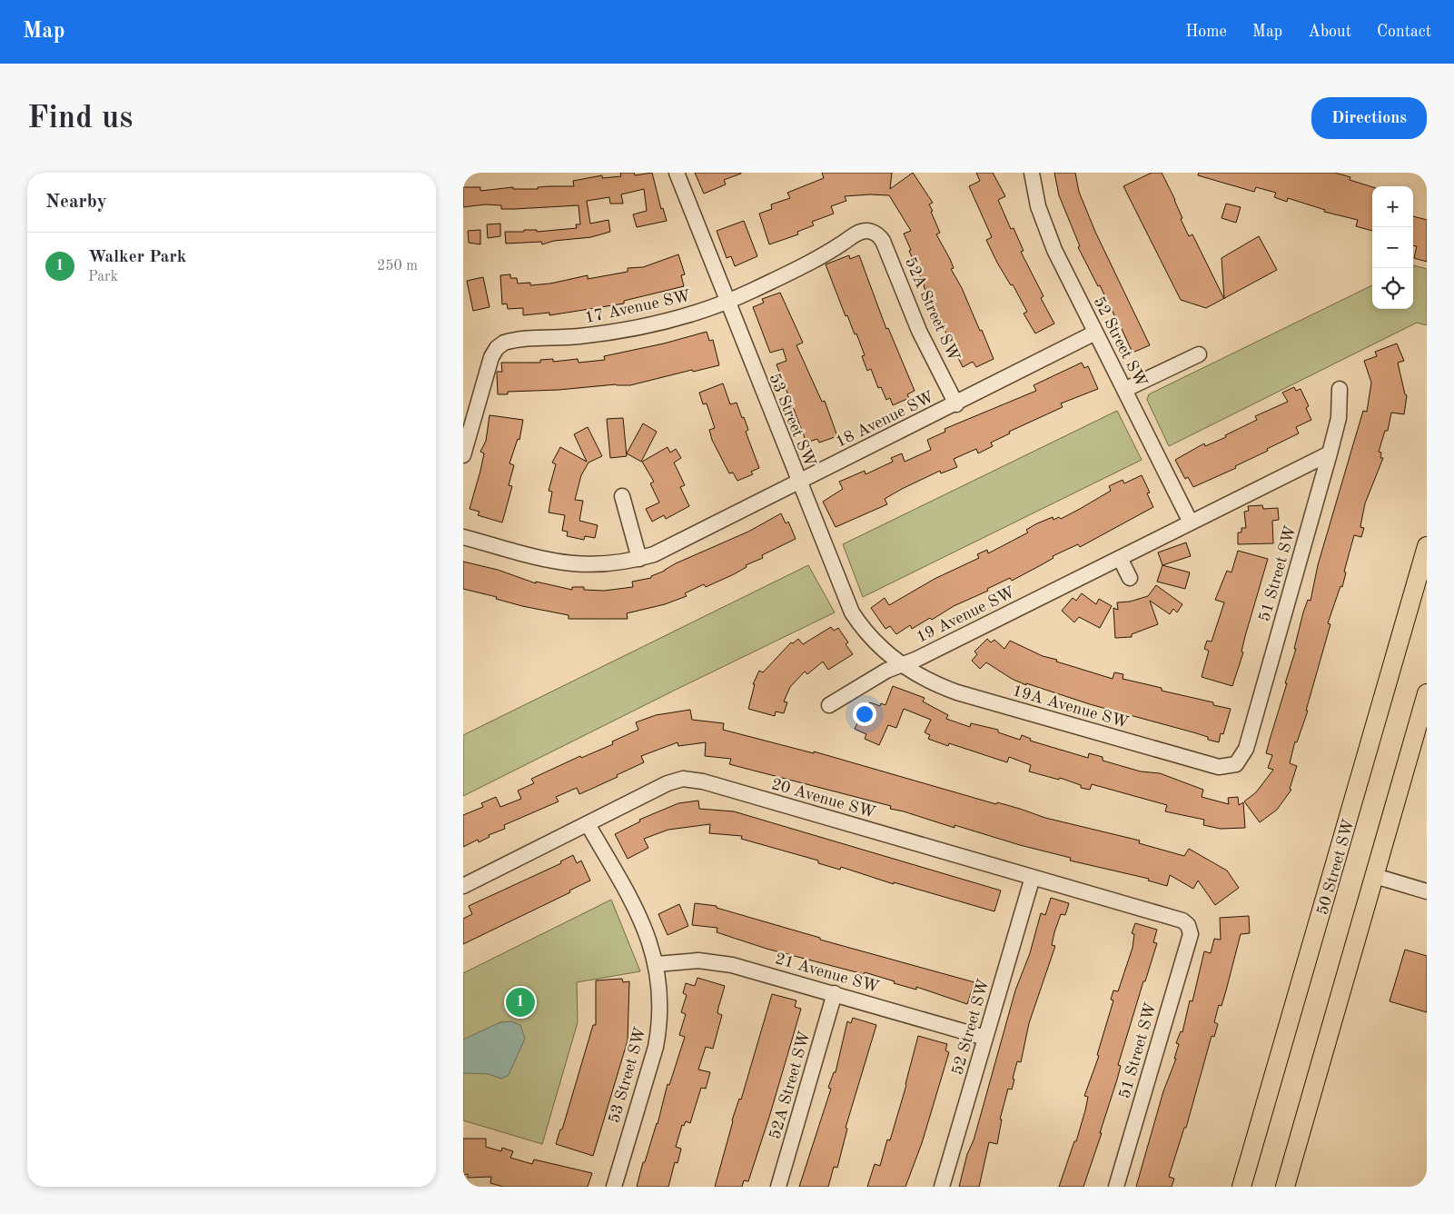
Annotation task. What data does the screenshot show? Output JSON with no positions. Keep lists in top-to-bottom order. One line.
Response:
{"streets":{"main road":["50 Street SW"],"street":["17 Avenue SW","52A Street SW","52 Street SW","18 Avenue SW","53 Street SW","51 Street SW","19 Avenue SW","19A Avenue SW","20 Avenue SW","21 Avenue SW"]},"crossings":[["17 Avenue SW","52A Street SW"],["17 Avenue SW","53 Street SW"],["52A Street SW","18 Avenue SW"],["52A Street SW","21 Avenue SW"],["52 Street SW","18 Avenue SW"],["52 Street SW","19 Avenue SW"],["52 Street SW","20 Avenue SW"],["52 Street SW","21 Avenue SW"],["18 Avenue SW","53 Street SW"],["53 Street SW","19 Avenue SW"],["53 Street SW","19A Avenue SW"],["53 Street SW","20 Avenue SW"],["53 Street SW","21 Avenue SW"],["51 Street SW","19 Avenue SW"],["51 Street SW","19A Avenue SW"],["51 Street SW","20 Avenue SW"],["19 Avenue SW","19A Avenue SW"]],"page":{"header":"Map","nav":["Home","Map","About","Contact"],"buttons":"Directions","title":"Find us","heading":"Nearby","map_buttons":["+","−"],"list":[{"mark":"1","name":"Walker Park","note":"Park","value":"250 m"}],"pins":"1"}}
